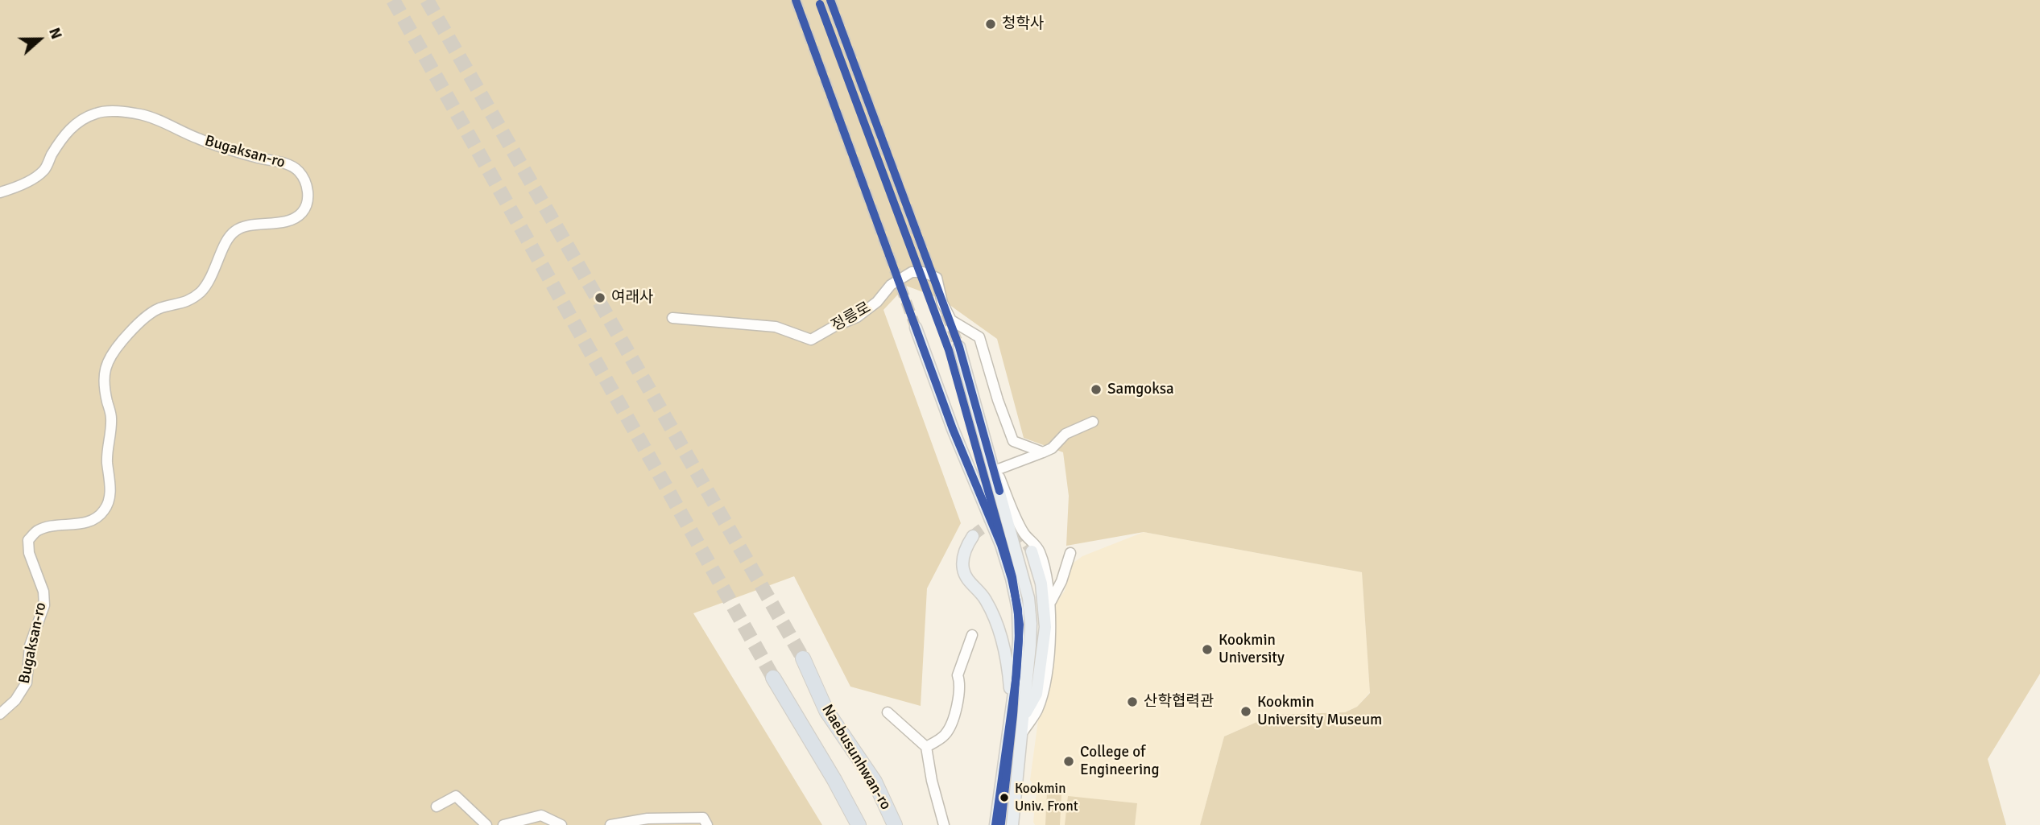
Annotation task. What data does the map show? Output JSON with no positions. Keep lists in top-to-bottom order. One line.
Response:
{"streets":{"highway":["Naebusunhwan-ro"],"street":["Bugaksan-ro","정릉로"]},"places":["청학사","여래사","Samgoksa","Kookmin University","산학협력관","Kookmin University Museum","College of Engineering","Kookmin Univ. Front"],"north":"right"}
